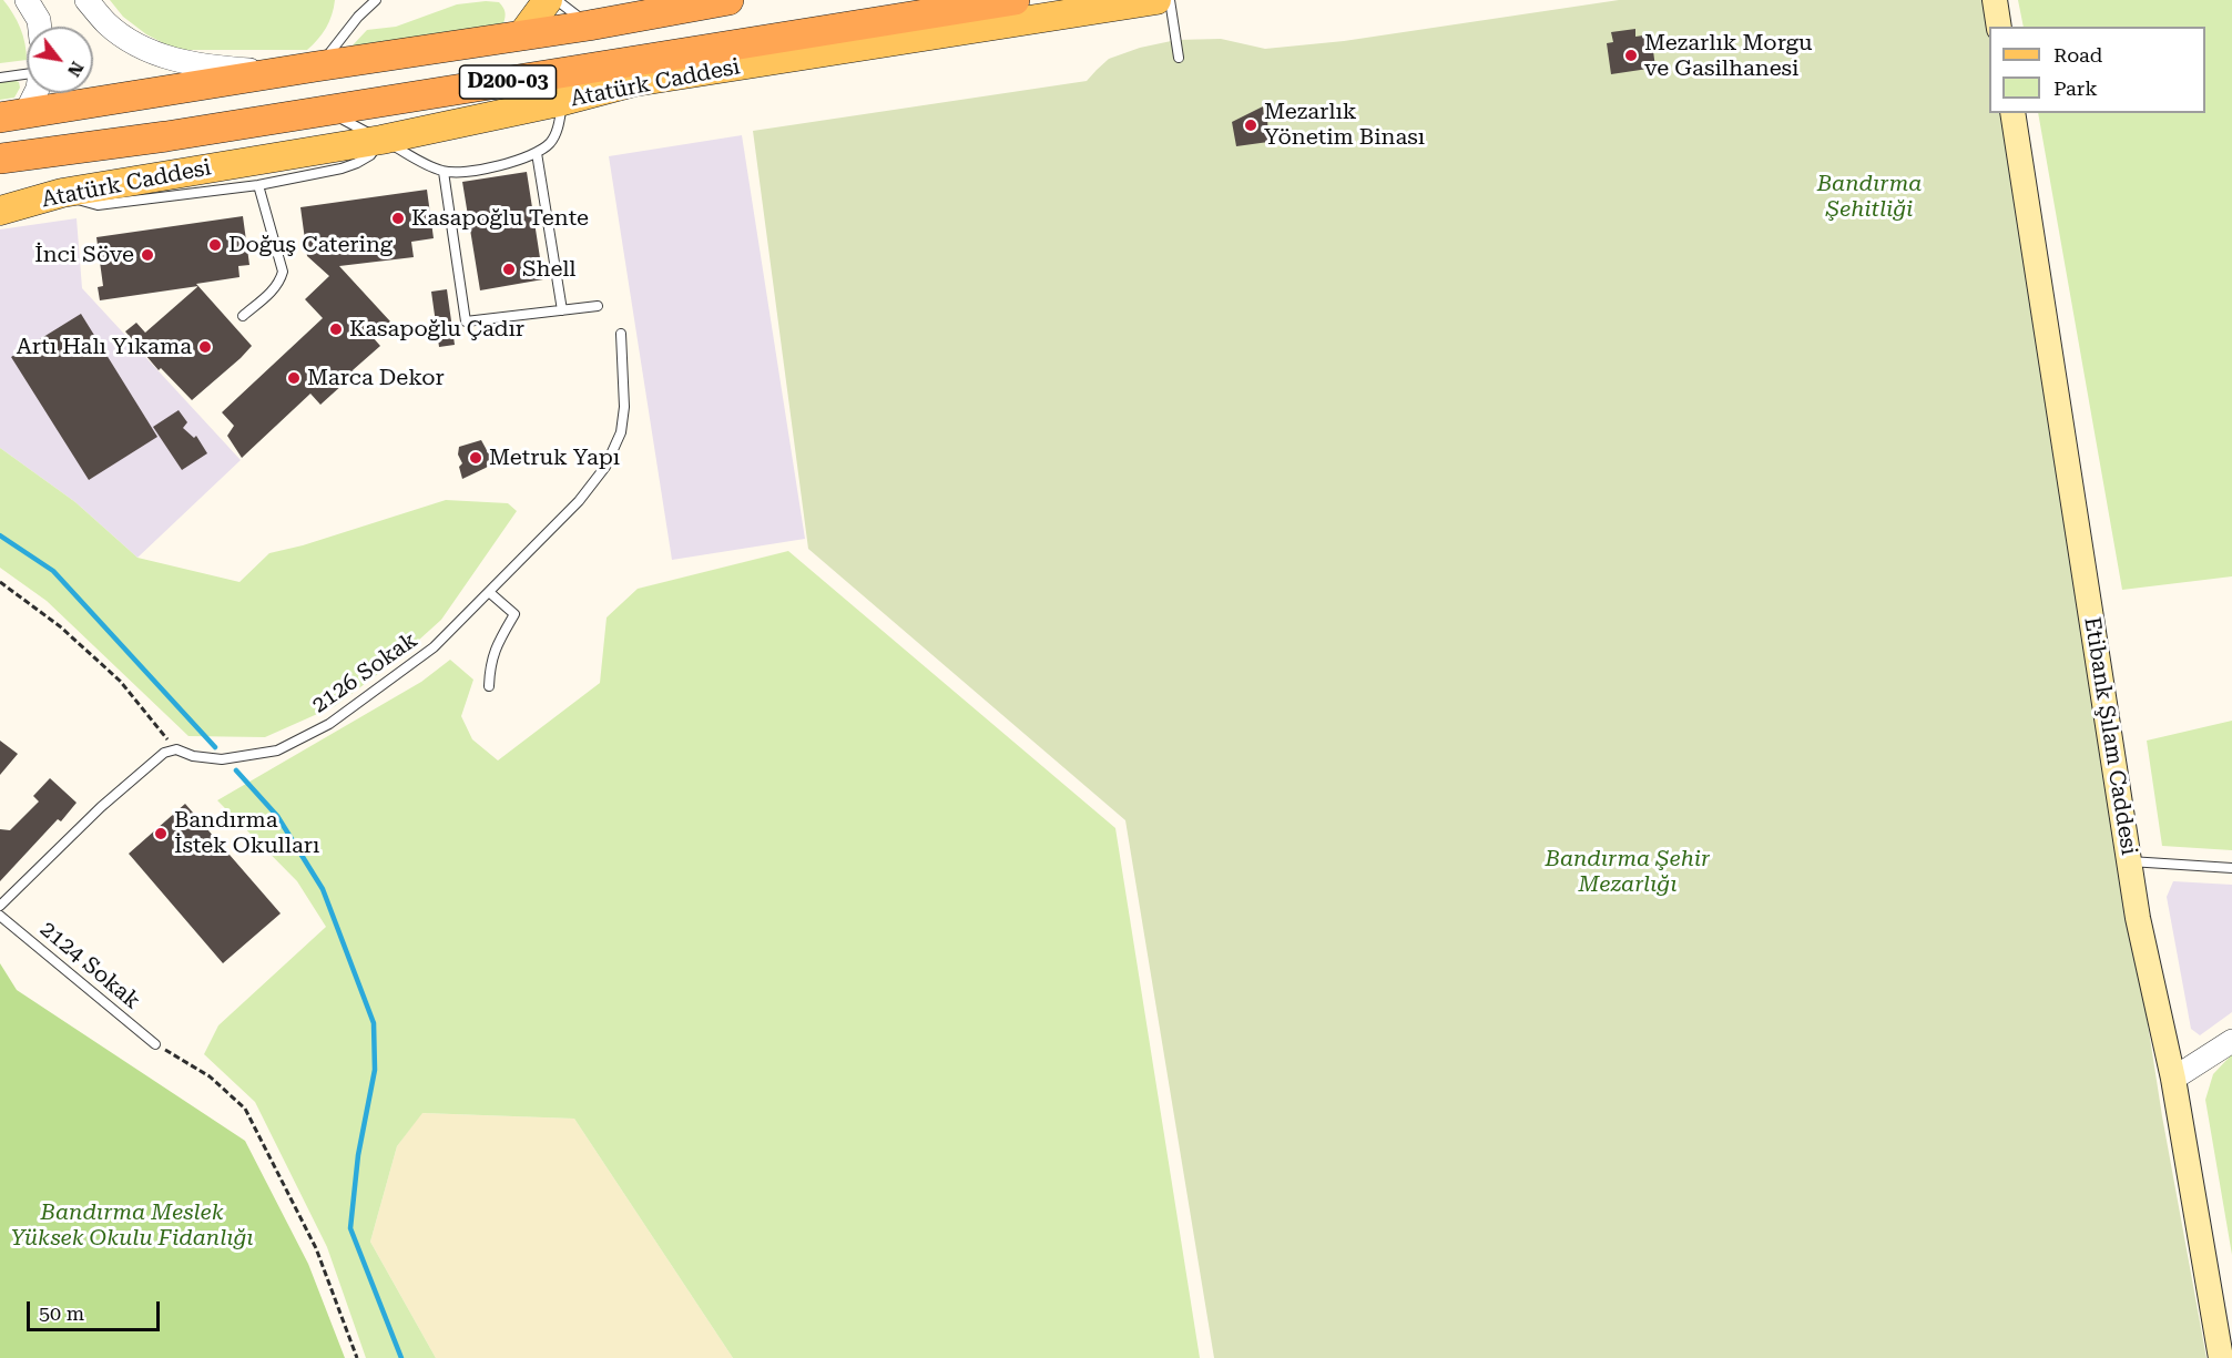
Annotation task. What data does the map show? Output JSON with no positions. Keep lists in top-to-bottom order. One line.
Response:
{"streets":{"highway":["D200-03","Atatürk Caddesi"],"main road":["Etibank Şılam Caddesi"],"lane":["2126 Sokak","2124 Sokak"]},"parks":["Bandırma Şehitliği","Bandırma Şehir Mezarlığı","Bandırma Meslek Yüksek Okulu Fidanlığı"],"places":["Mezarlık Morgu ve Gasilhanesi","Mezarlık Yönetim Binası","Kasapoğlu Tente","Doğuş Catering","İnci Söve","Shell","Kasapoğlu Çadır","Artı Halı Yıkama","Marca Dekor","Metruk Yapı","Bandırma İstek Okulları"],"legend":["Road","Park"],"scale_bar":"50 m","north":"bottom right"}
